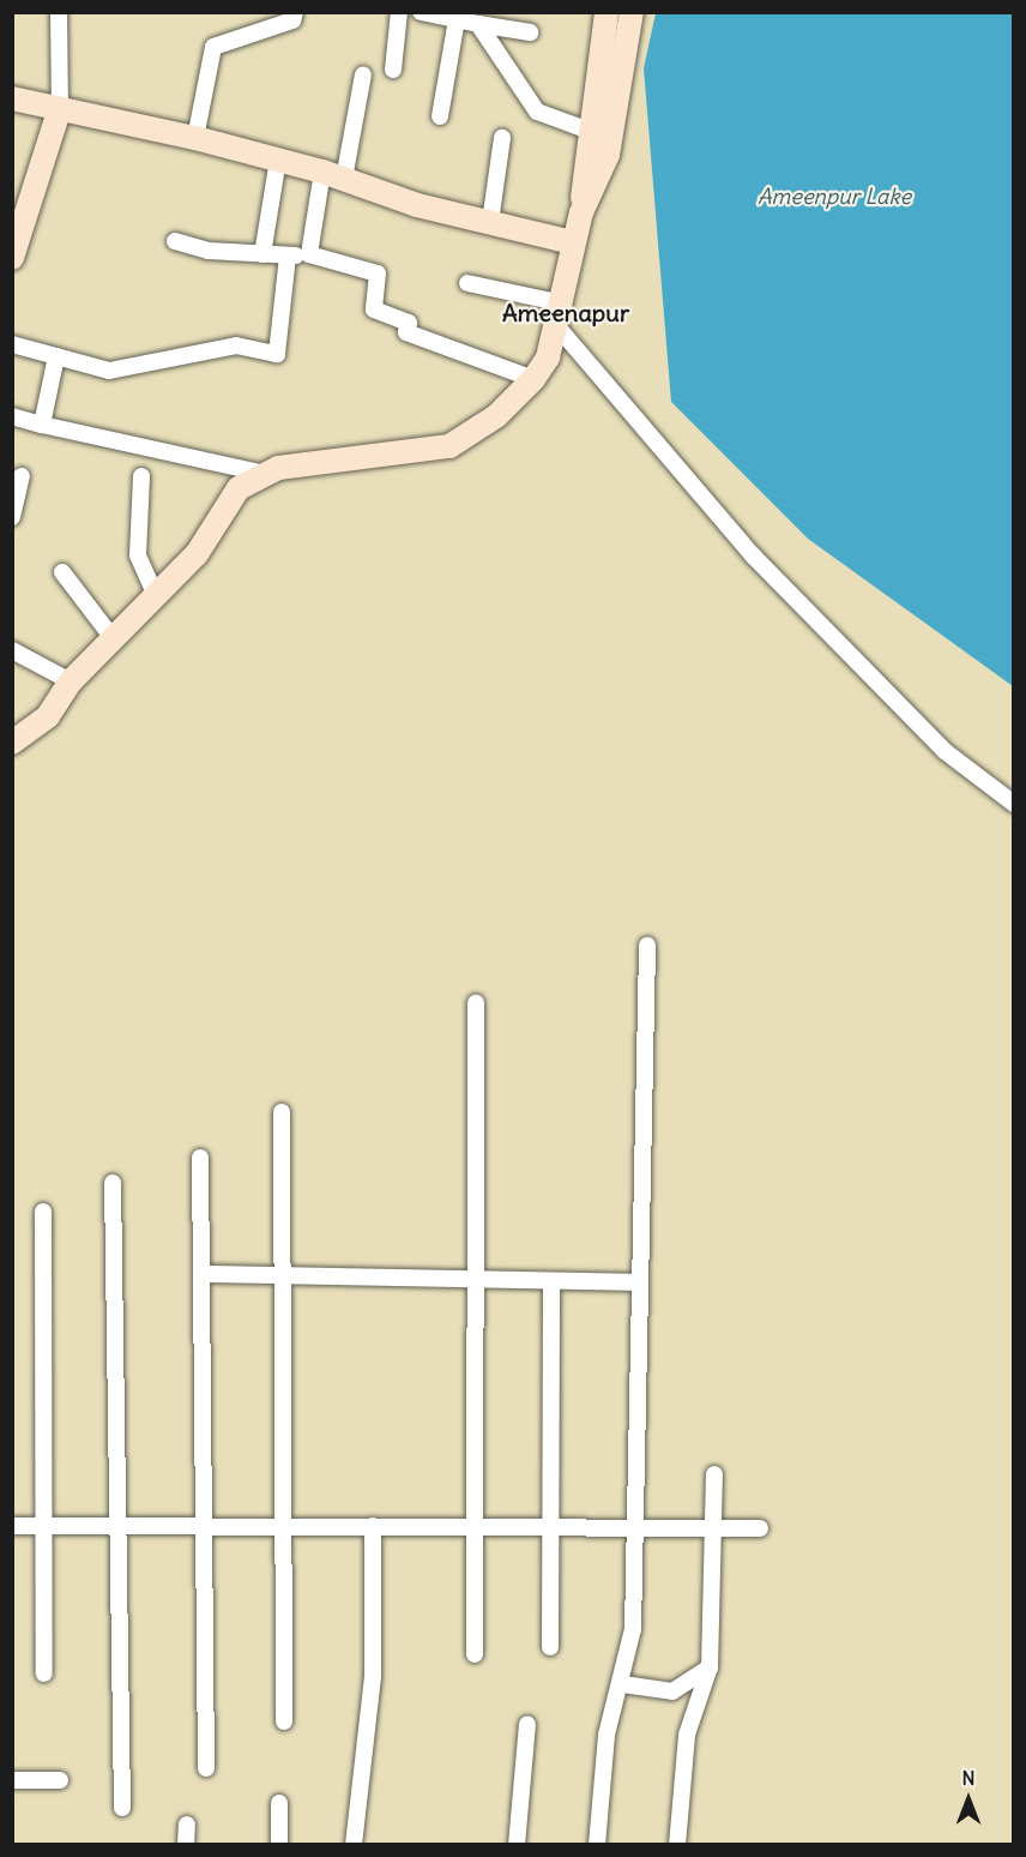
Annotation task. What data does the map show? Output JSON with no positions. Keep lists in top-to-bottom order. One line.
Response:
{"districts":["Ameenapur"],"water":["Ameenpur Lake"],"north":"top"}
